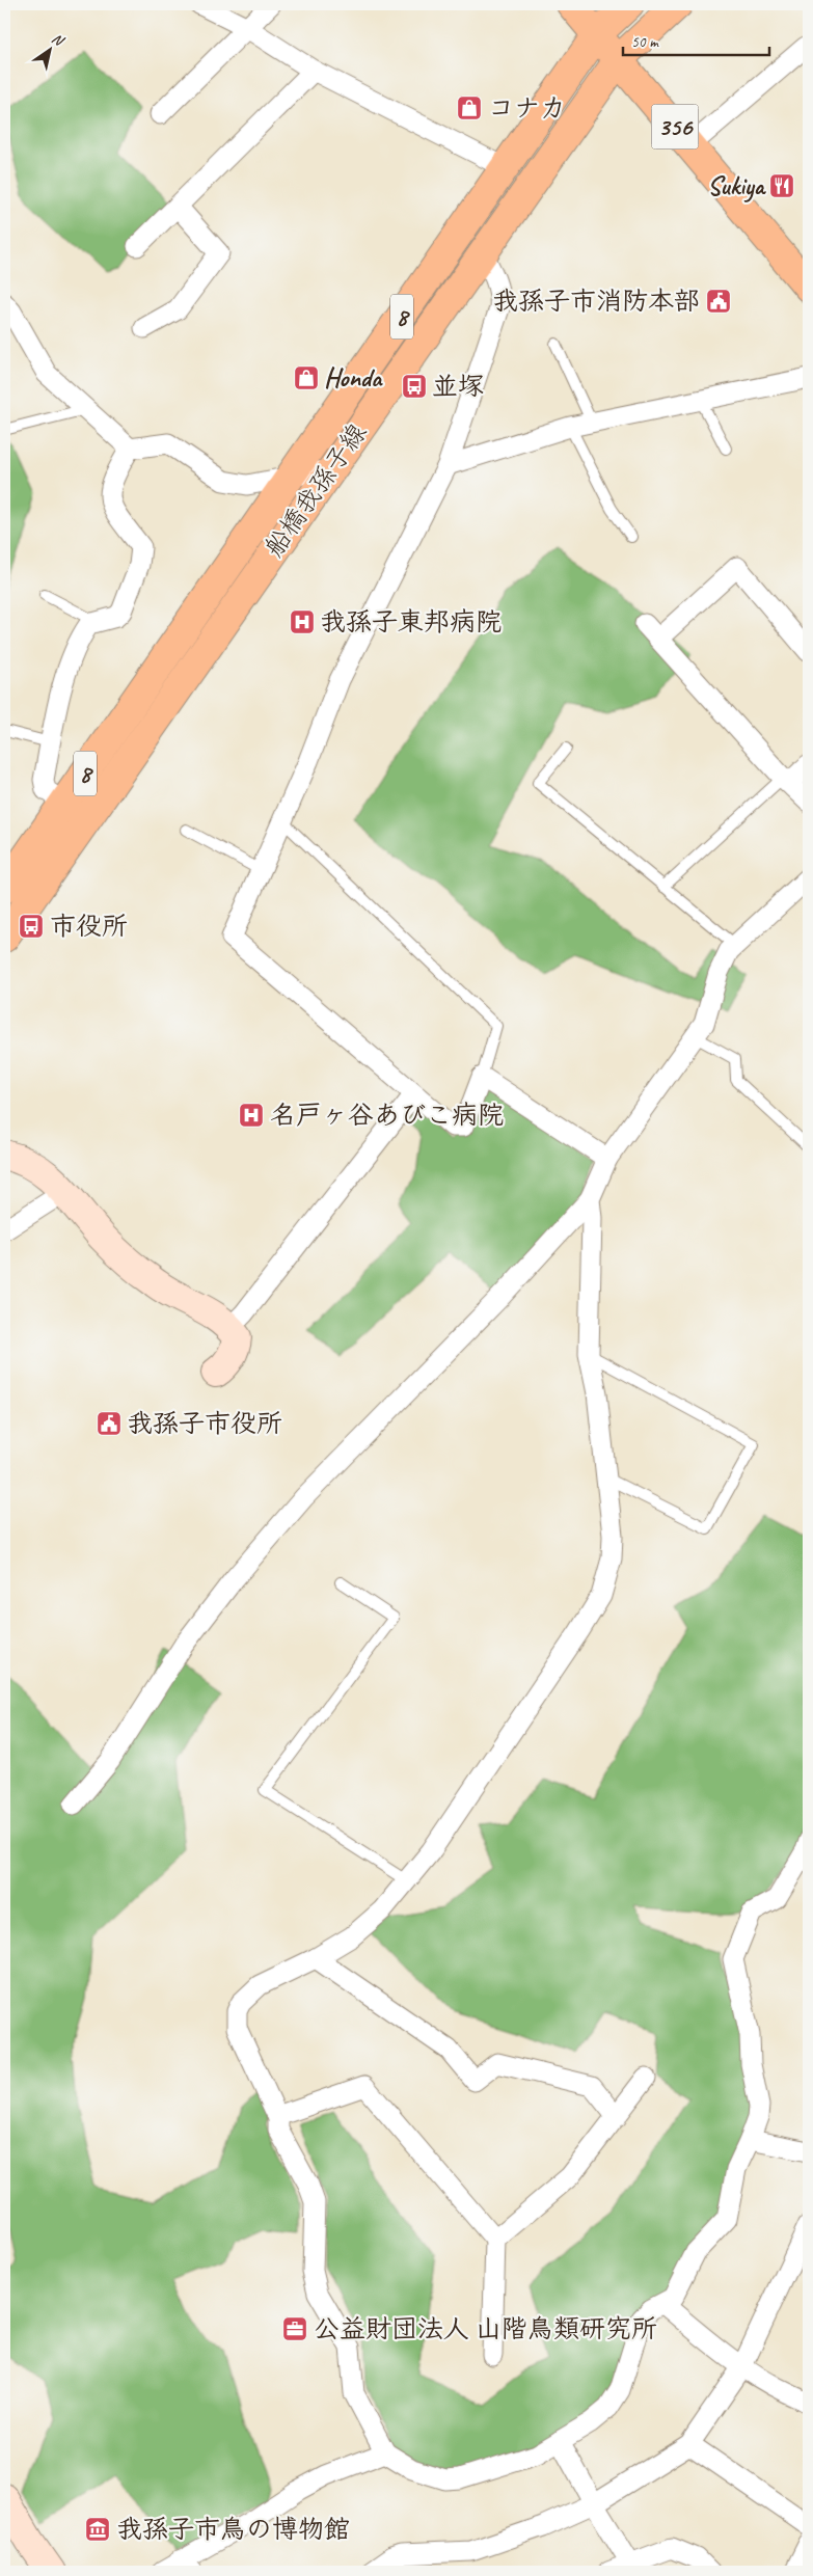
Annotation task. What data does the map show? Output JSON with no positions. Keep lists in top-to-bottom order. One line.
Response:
{"streets":{"main road":["356","8","船橋我孫子線"]},"crossings":[["356","船橋我孫子線"]],"places":{"shop":["コナカ","Honda"],"restaurant":["Sukiya"],"public building":["我孫子市消防本部","我孫子市役所"],"bus stop":["並塚","市役所"],"hospital":["我孫子東邦病院","名戸ヶ谷あびこ病院"],"office":["公益財団法人 山階鳥類研究所"],"museum":["我孫子市鳥の博物館"]},"scale_bar":"50 m","north":"top right"}
